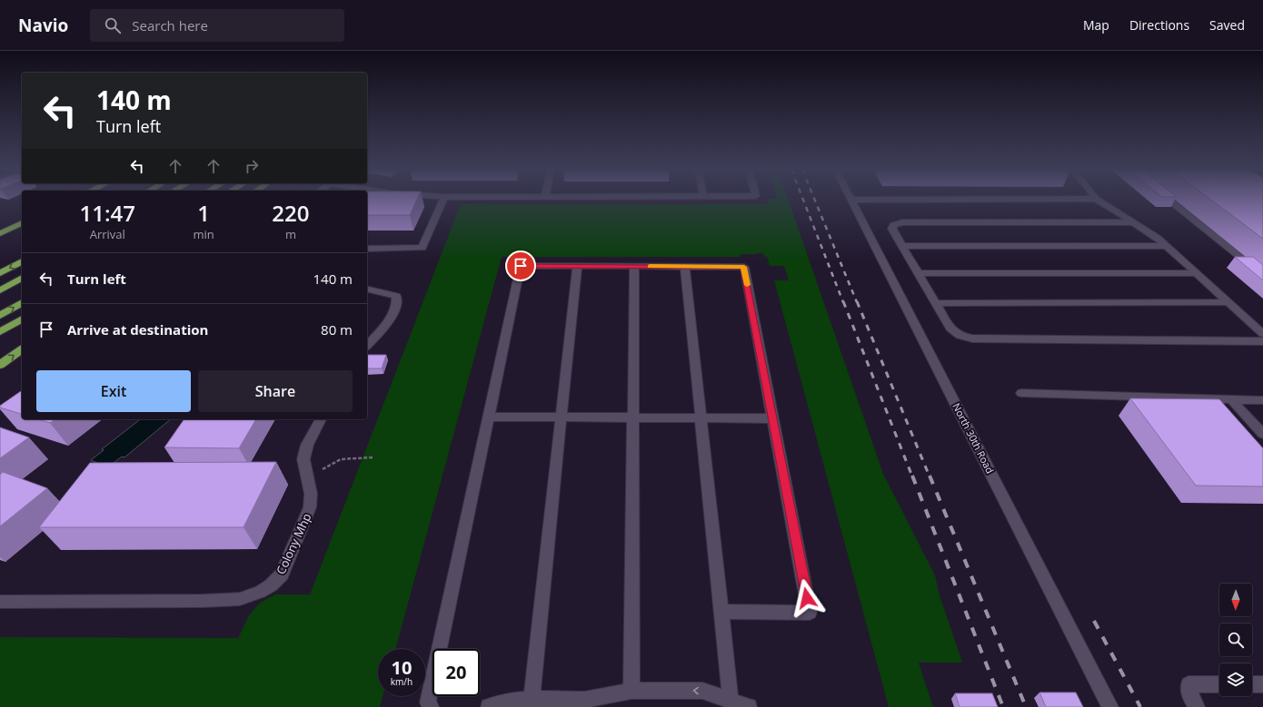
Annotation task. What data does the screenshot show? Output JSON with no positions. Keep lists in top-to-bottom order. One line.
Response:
{"streets":{"street":["North 30th Road","Colony Mhp"]},"north":"bottom","page":{"header":"Navio","search":"Search here","nav":["Map","Directions","Saved"],"turn":["140 m","Turn left"],"eta":["11:47","Arrival","1","min","220","m"],"list":[{"name":"Turn left","value":"140 m"},{"name":"Arrive at destination","value":"80 m"}],"buttons":["Exit","Share"],"speed":"10 km/h","limit":"20"}}
